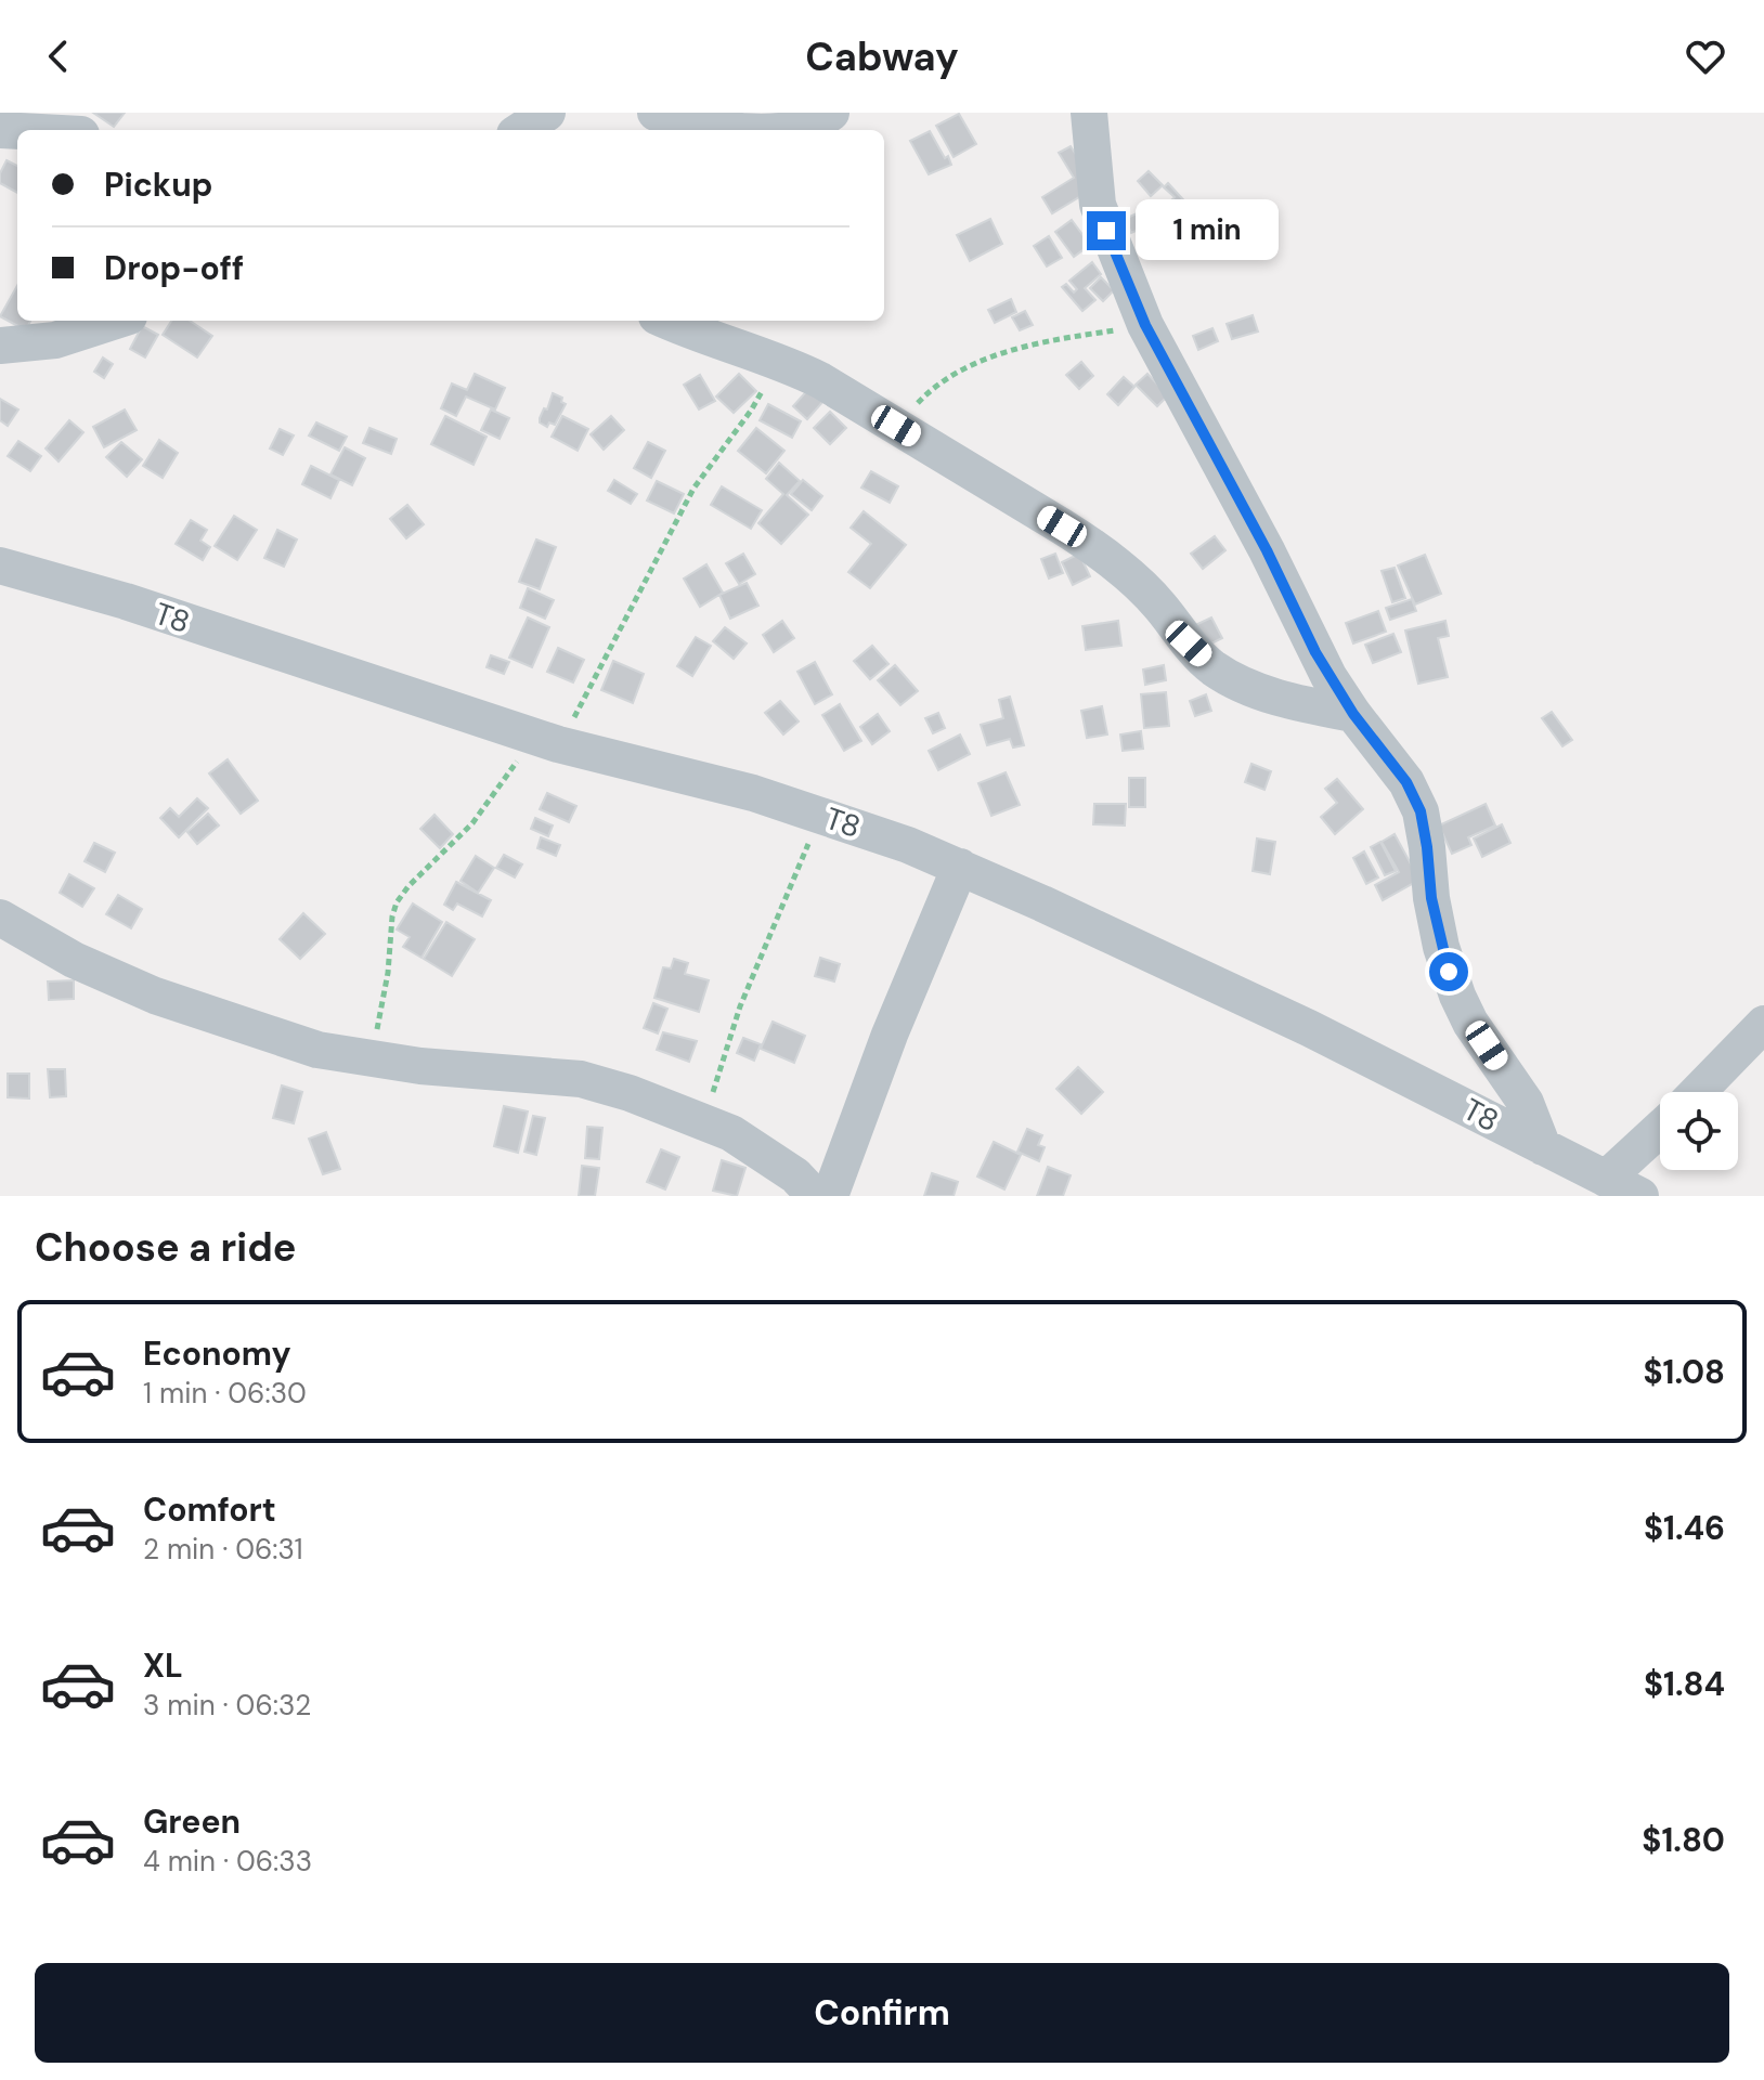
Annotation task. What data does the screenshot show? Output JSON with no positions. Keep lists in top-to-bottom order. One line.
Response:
{"streets":{"street":["T8"]},"page":{"header":"Cabway","banner":["Pickup","Drop-off"],"bubble":"1 min","heading":"Choose a ride","list":[{"name":"Economy","note":"1 min · 06:30","value":"$1.08"},{"name":"Comfort","note":"2 min · 06:31","value":"$1.46"},{"name":"XL","note":"3 min · 06:32","value":"$1.84"},{"name":"Green","note":"4 min · 06:33","value":"$1.80"}],"buttons":"Confirm"}}
